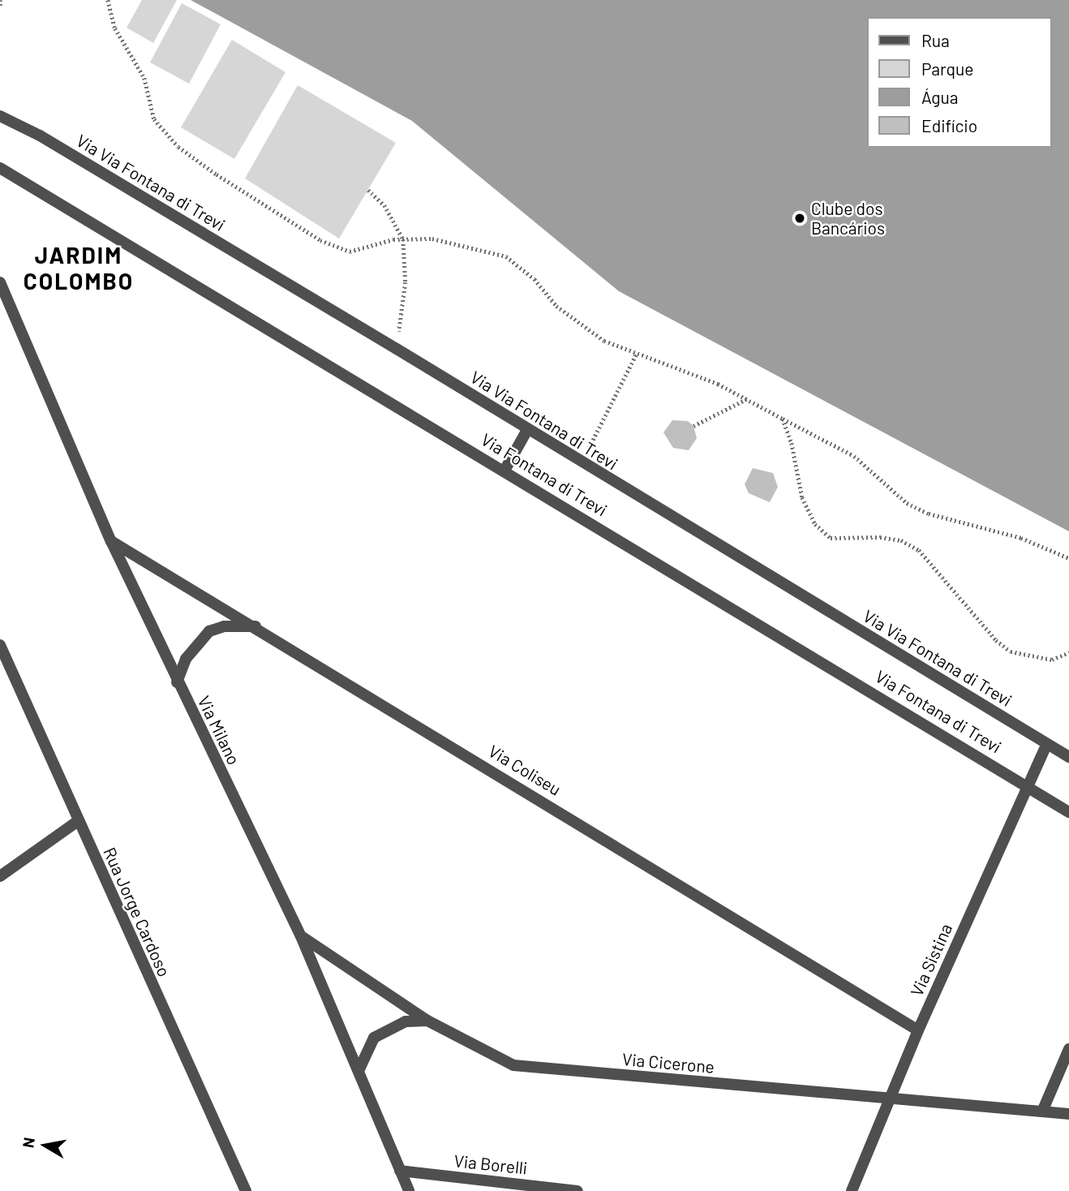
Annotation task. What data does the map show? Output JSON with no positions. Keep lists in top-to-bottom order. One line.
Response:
{"streets":{"street":["Via Via Fontana di Trevi","Via Fontana di Trevi","Via Milano","Via Coliseu","Rua Jorge Cardoso","Via Sistina","Via Cicerone","Via Borelli"]},"crossings":[["Via Via Fontana di Trevi","Via Sistina"],["Via Fontana di Trevi","Via Sistina"],["Via Milano","Via Coliseu"],["Via Milano","Via Cicerone"],["Via Milano","Via Borelli"],["Via Coliseu","Via Sistina"],["Via Sistina","Via Cicerone"]],"districts":["JARDIM COLOMBO"],"places":["Clube dos Bancários"],"legend":["Rua","Parque","Água","Edifício"],"north":"left"}
